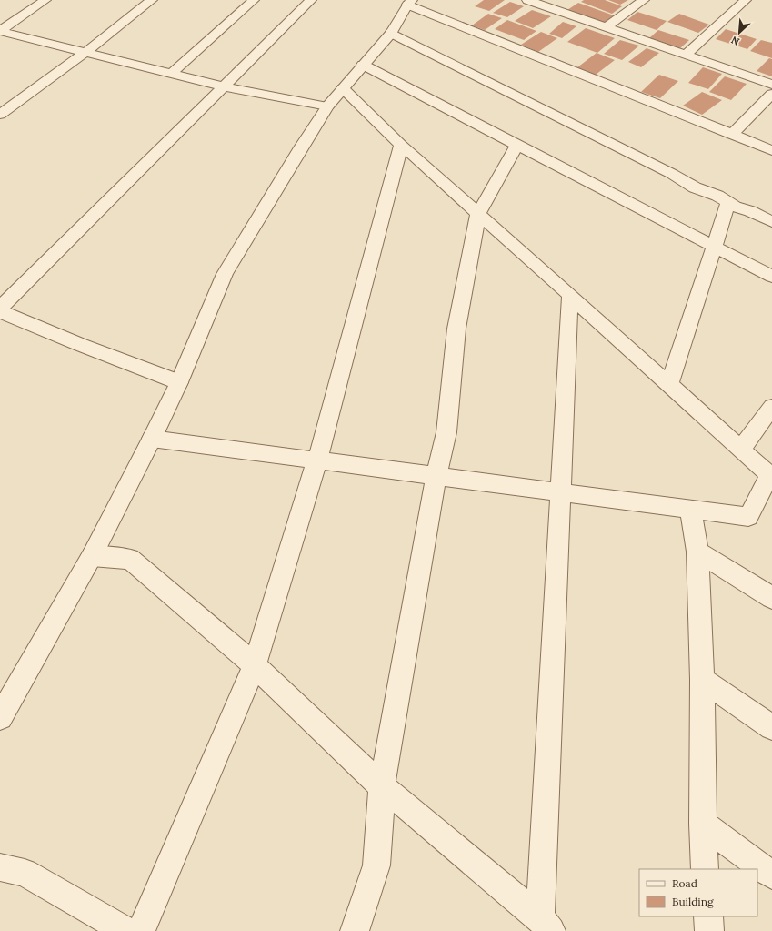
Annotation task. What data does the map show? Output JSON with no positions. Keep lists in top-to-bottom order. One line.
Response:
{"legend":["Road","Building"],"north":"bottom left"}
